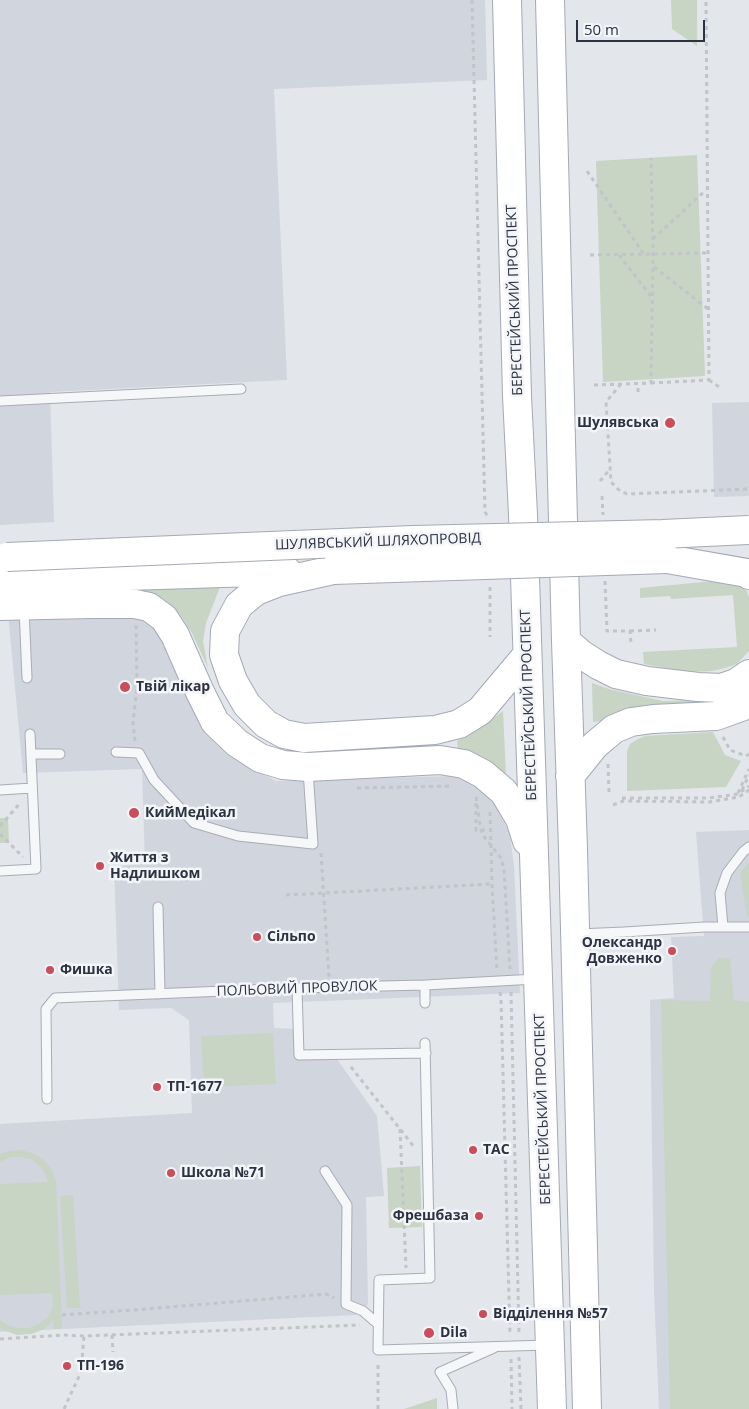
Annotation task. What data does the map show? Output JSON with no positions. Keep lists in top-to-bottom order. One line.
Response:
{"streets":{"main road":["БЕРЕСТЕЙСЬКИЙ ПРОСПЕКТ","ШУЛЯВСЬКИЙ ШЛЯХОПРОВІД"],"lane":["ПОЛЬОВИЙ ПРОВУЛОК"]},"crossings":[["БЕРЕСТЕЙСЬКИЙ ПРОСПЕКТ","ПОЛЬОВИЙ ПРОВУЛОК"]],"places":["Шулявська","Твій лікар","КийМедікал","Життя з Надлишком","Сільпо","Олександр Довженко","Фишка","ТП-1677","ТАС","Школа №71","Фрешбаза","Відділення №57","Dila","ТП-196"],"scale_bar":"50 m"}
